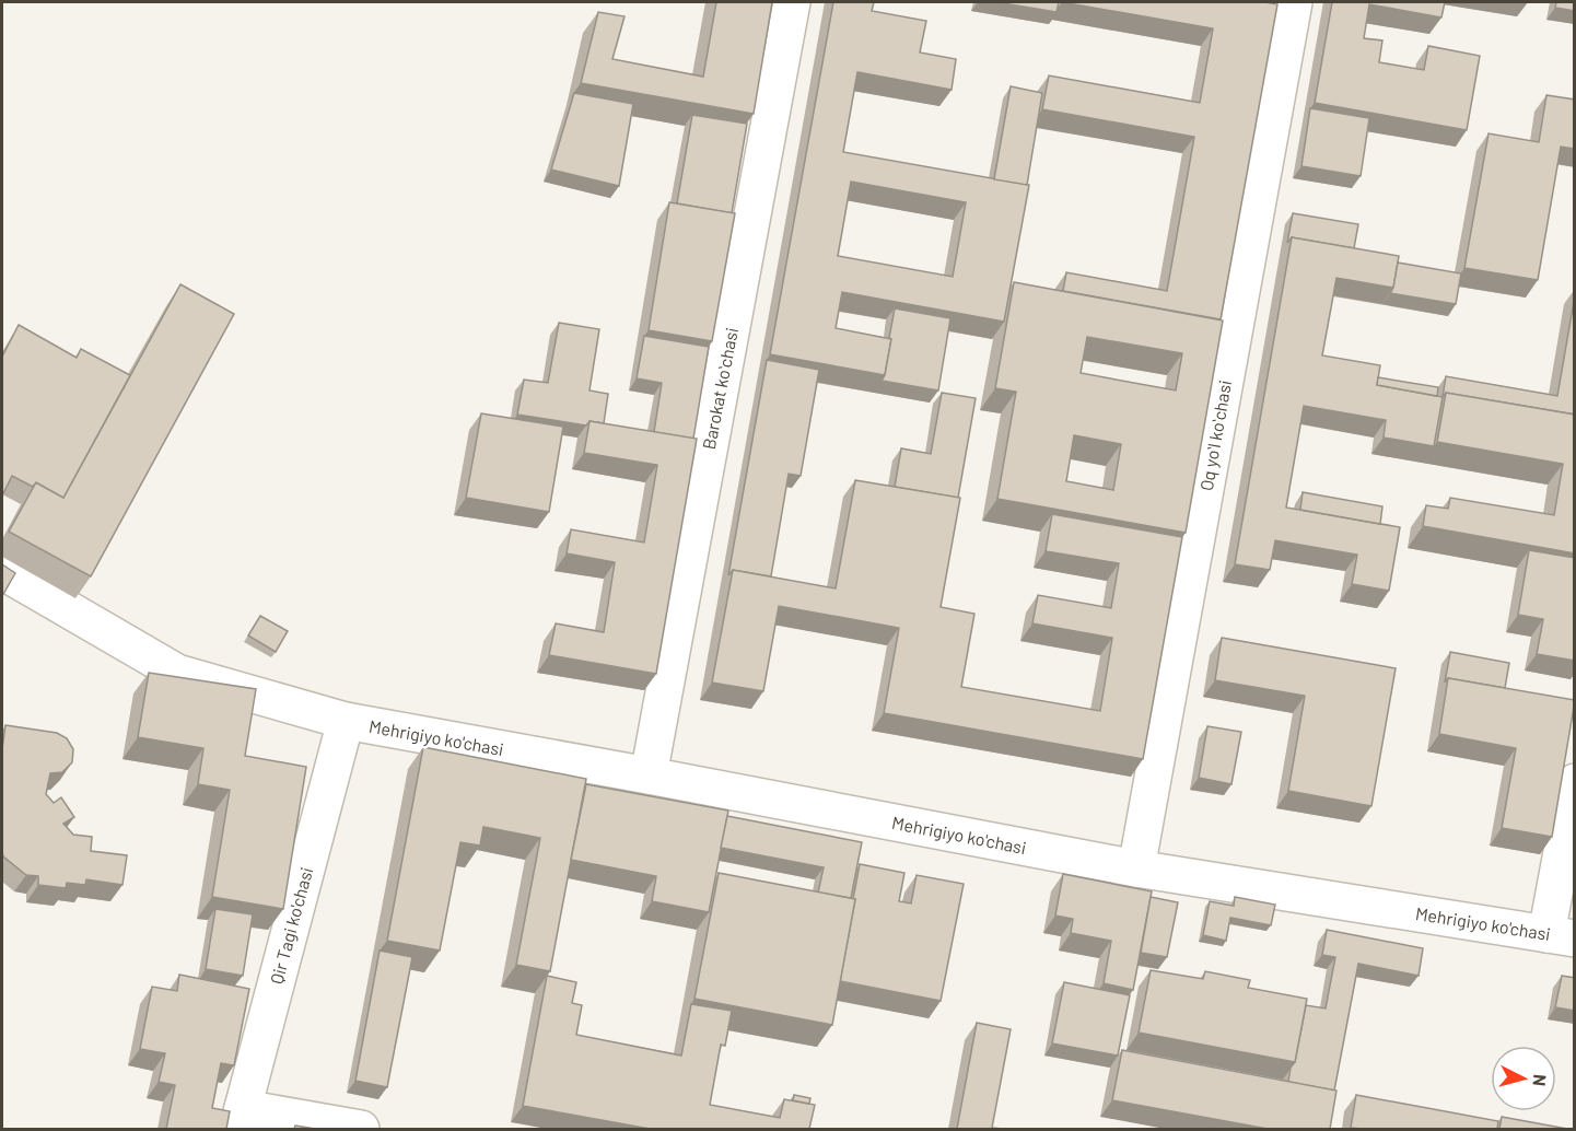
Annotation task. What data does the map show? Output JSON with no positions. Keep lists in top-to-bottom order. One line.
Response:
{"streets":{"street":["Barokat koʻchasi","Oq yoʻl koʻchasi","Mehrigiyo ko'chasi","Qir Tagi ko'chasi"]},"crossings":[["Barokat koʻchasi","Mehrigiyo ko'chasi"],["Oq yoʻl koʻchasi","Mehrigiyo ko'chasi"],["Mehrigiyo ko'chasi","Qir Tagi ko'chasi"]],"north":"right"}
